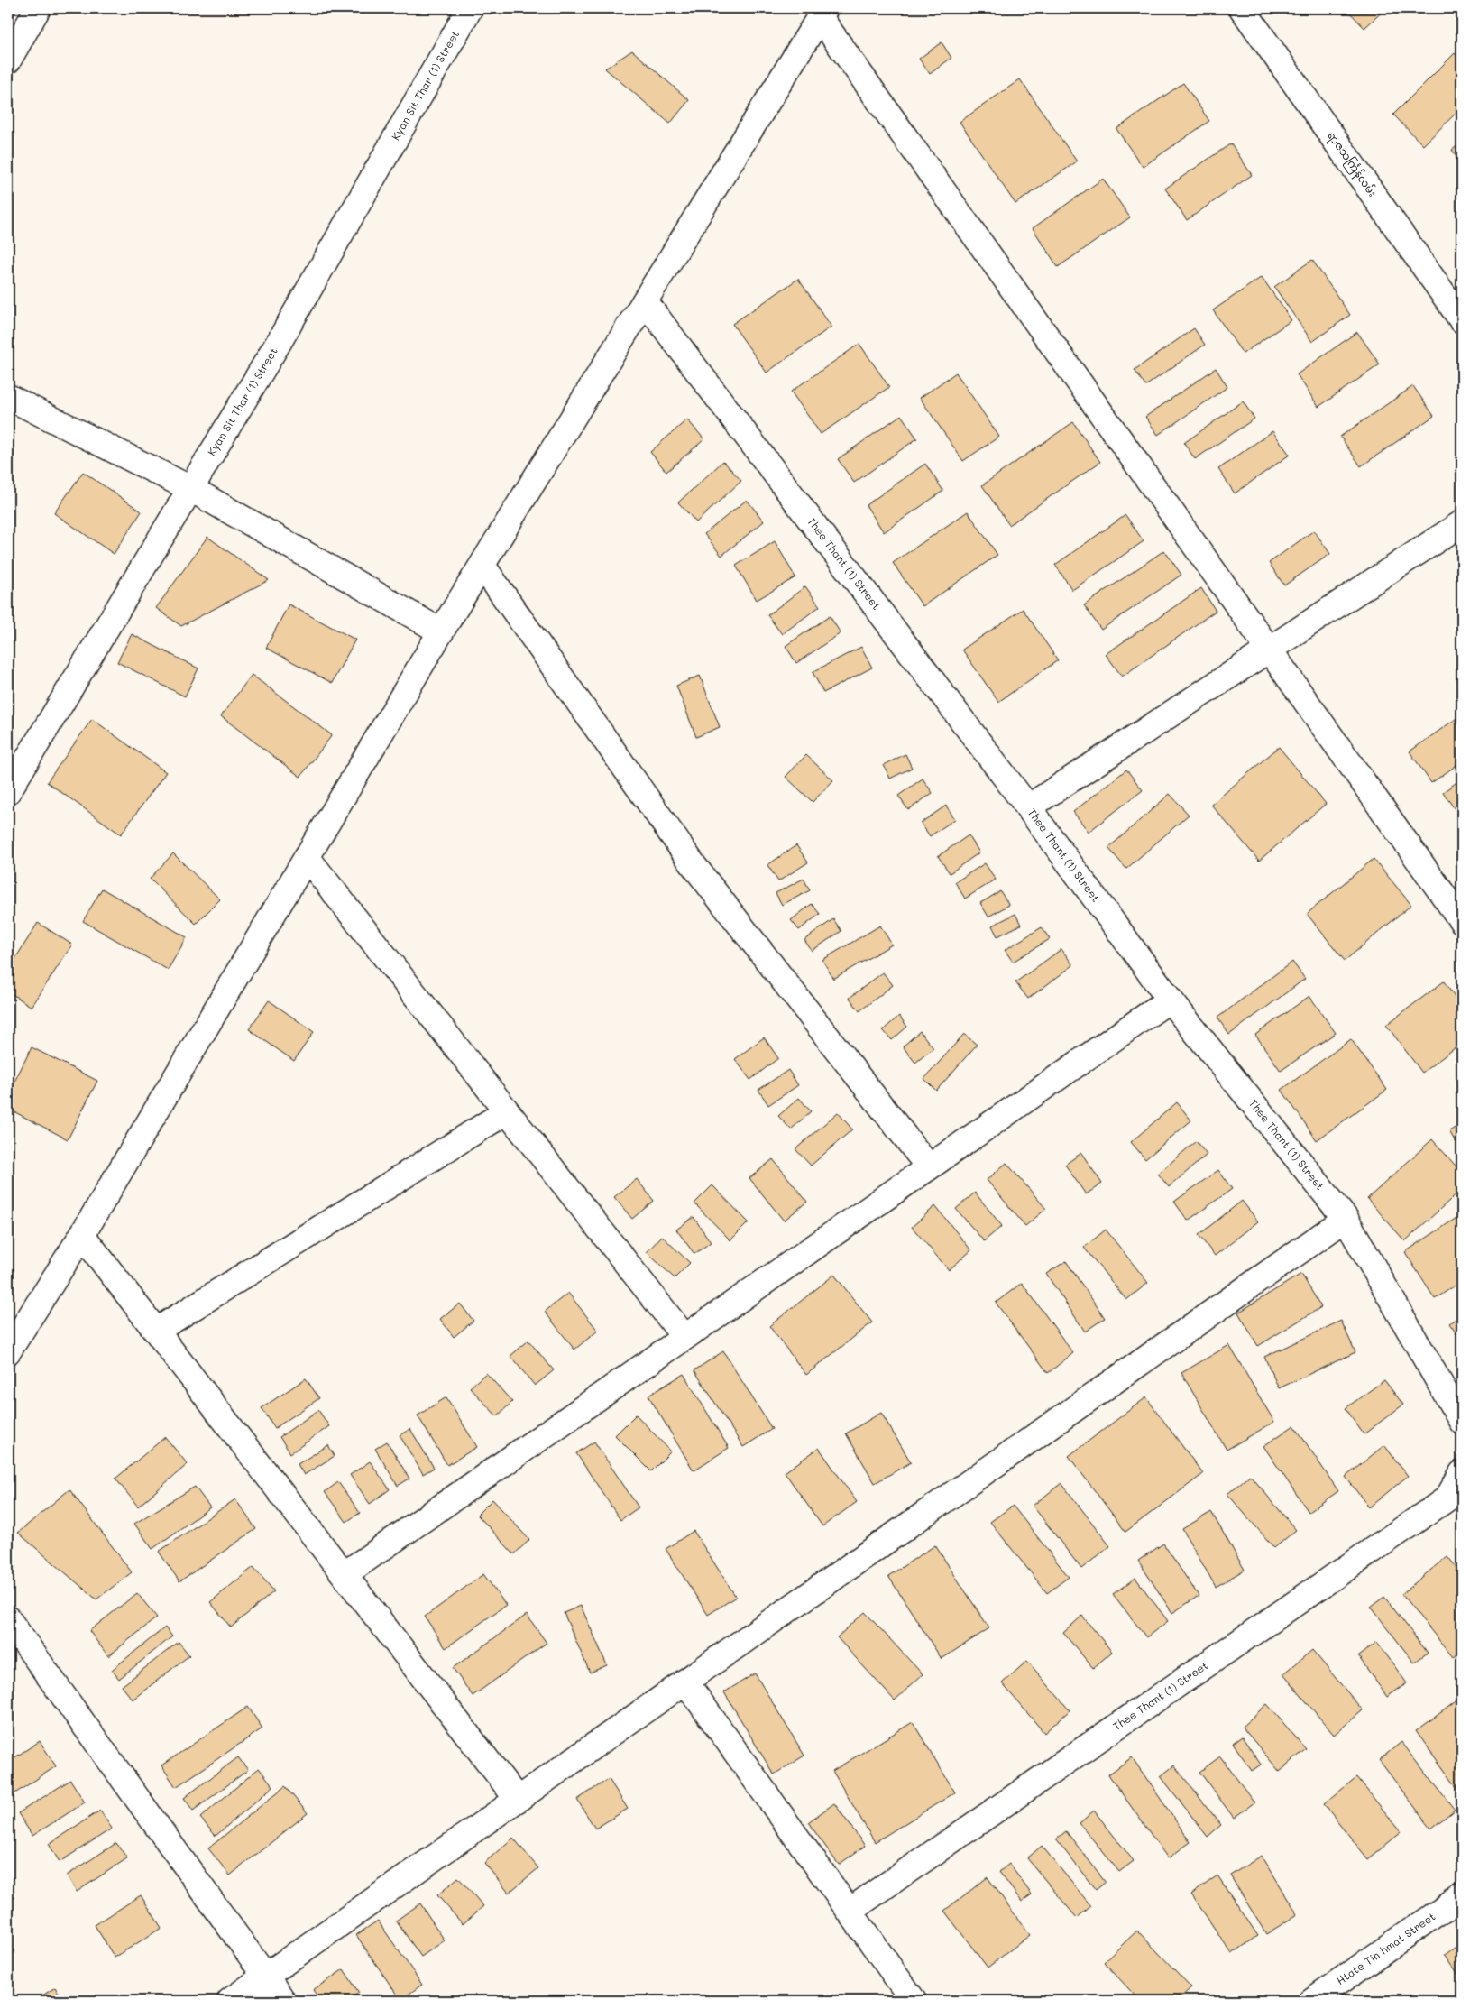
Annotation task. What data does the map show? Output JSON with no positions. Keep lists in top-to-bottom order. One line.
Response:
{"streets":{"street":["Kyan Sit Thar (1) Street","ရာဇသင်္ကြန်လမ်း","Thee Thant (1) Street","Htate Tin hmat Street"]}}
